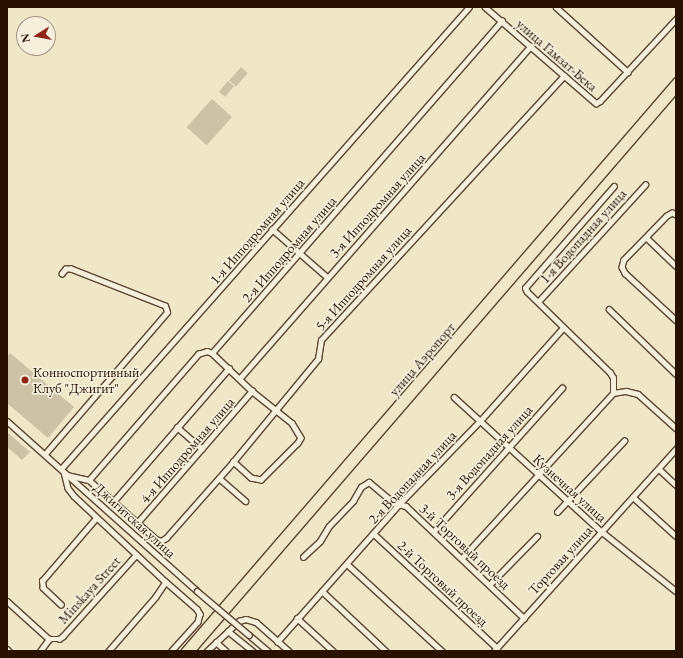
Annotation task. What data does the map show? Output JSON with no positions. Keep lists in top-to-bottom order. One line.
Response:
{"streets":{"main road":["улица Аэропорт"],"street":["улица Гамзат-Бека","3-я Ипподромная улица","1-я Ипподромная улица","1-я Водопадная улица","2-я Ипподромная улица","5-я Ипподромная улица","4-я Ипподромная улица","3-я Водопадная улица","2-я Водопадная улица","Кузнечная улица","Джигитская улица","3-й Торговый проезд","Торговая улица","2-й Торговый проезд","Minskaya Street"]},"crossings":[["улица Гамзат-Бека","3-я Ипподромная улица"],["улица Гамзат-Бека","2-я Ипподромная улица"],["улица Гамзат-Бека","5-я Ипподромная улица"],["1-я Ипподромная улица","Джигитская улица"],["5-я Ипподромная улица","4-я Ипподромная улица"],["3-я Водопадная улица","Кузнечная улица"],["3-я Водопадная улица","3-й Торговый проезд"],["2-я Водопадная улица","Кузнечная улица"],["2-я Водопадная улица","3-й Торговый проезд"],["2-я Водопадная улица","2-й Торговый проезд"],["Кузнечная улица","Торговая улица"],["3-й Торговый проезд","Торговая улица"],["Торговая улица","2-й Торговый проезд"]],"places":["Конноспортивный Клуб \"Джигит\""],"north":"left"}
